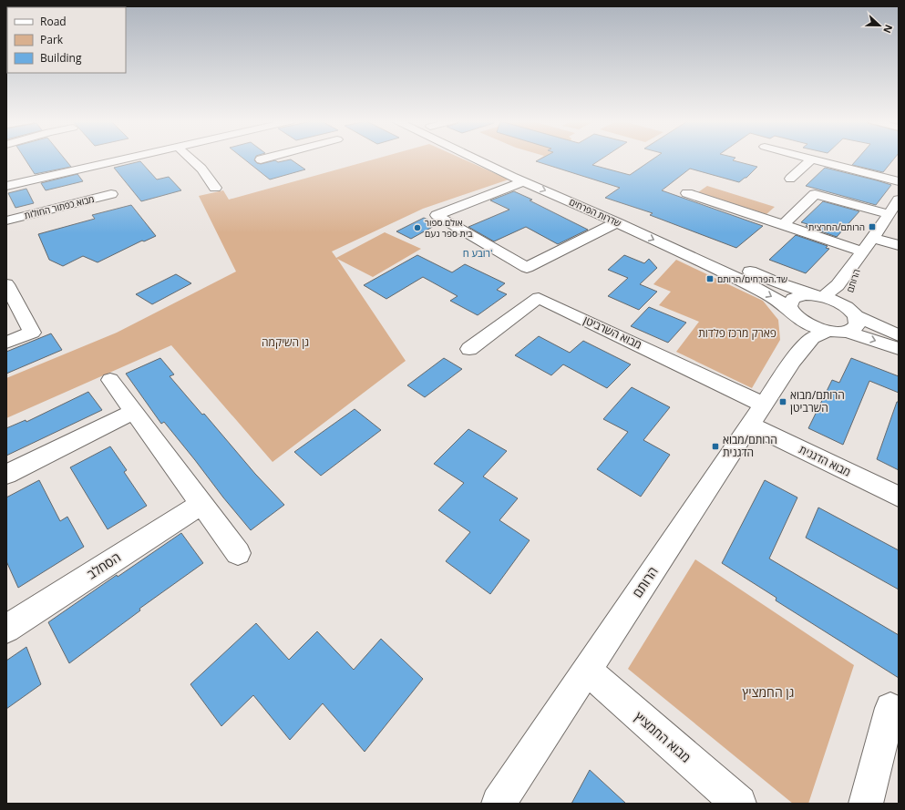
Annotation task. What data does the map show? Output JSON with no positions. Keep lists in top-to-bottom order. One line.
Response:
{"streets":{"street":["מבוא כפתור החולות","שדרות הפרחים","הרותם","מבוא השרביטן","מבוא הדגנית","הסחלב","מבוא החמציץ"]},"crossings":[["שדרות הפרחים","הרותם"],["הרותם","מבוא השרביטן"],["הרותם","מבוא הדגנית"],["הרותם","מבוא החמציץ"],["מבוא השרביטן","מבוא הדגנית"]],"districts":["רובע ח'"],"parks":["פארק מרכז פלדות","גן השיקמה","גן החמציץ"],"places":{"transit":["הרותם/החרצית","שד.הפרחים/הרותם","הרותם/מבוא השרביטן","הרותם/מבוא הדגנית"],"other":["אולם ספור בית ספר נעם"]},"legend":["Road","Park","Building"],"north":"right"}
